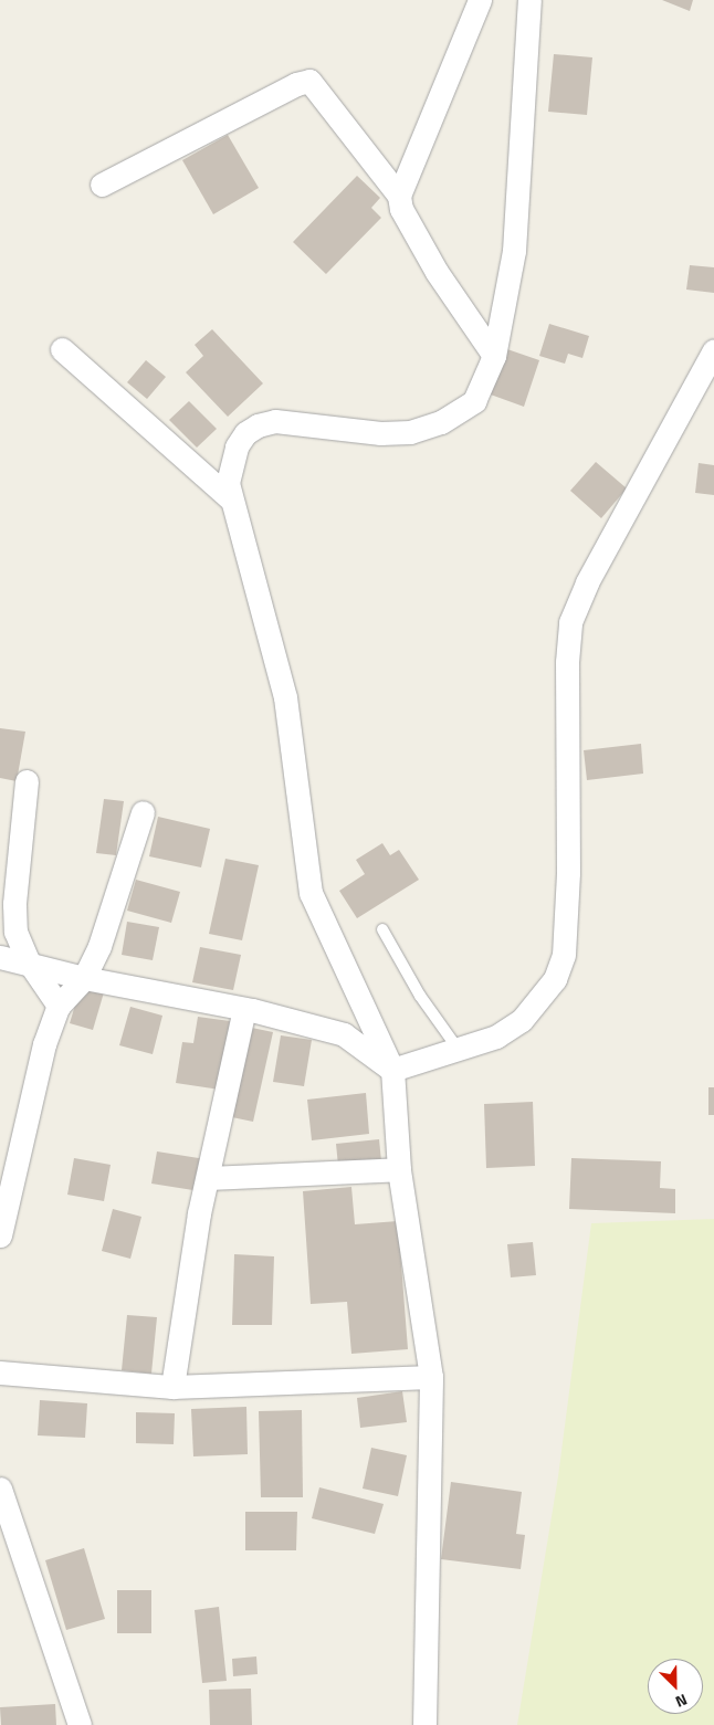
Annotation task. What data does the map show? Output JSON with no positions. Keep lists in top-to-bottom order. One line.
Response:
{"north":"bottom right"}
